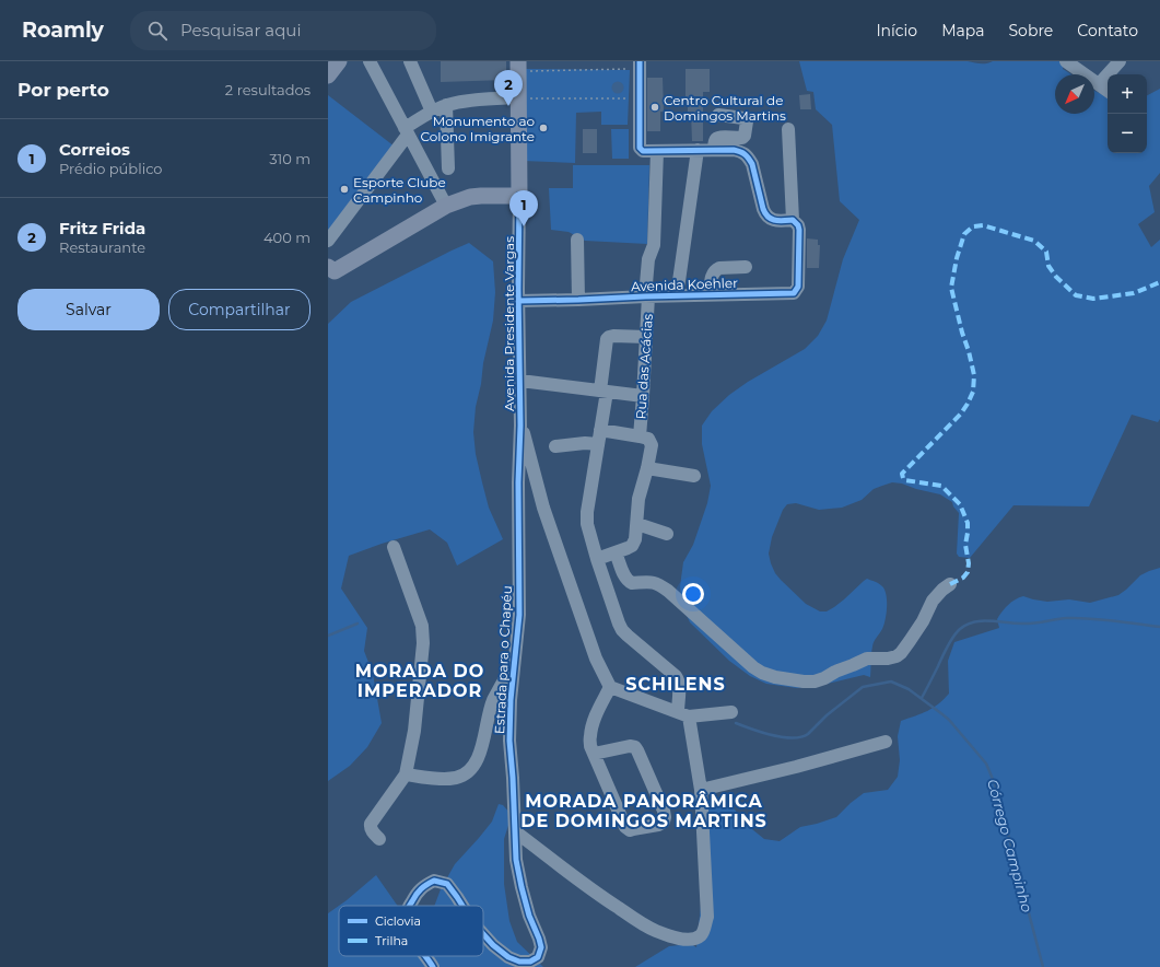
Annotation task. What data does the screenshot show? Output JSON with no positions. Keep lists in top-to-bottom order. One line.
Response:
{"streets":{"main road":["Avenida Presidente Vargas"],"street":["Avenida Koehler","Rua das Acácias","Estrada para o Chapéu"]},"crossings":[["Avenida Koehler","Avenida Presidente Vargas"],["Avenida Koehler","Rua das Acácias"],["Avenida Presidente Vargas","Estrada para o Chapéu"]],"districts":["MORADA DO IMPERADOR","SCHILENS","MORADA PANORÂMICA DE DOMINGOS MARTINS"],"water":["Córrego Campinho"],"places":["Centro Cultural de Domingos Martins","Monumento ao Colono Imigrante","Esporte Clube Campinho"],"legend":["Ciclovia","Trilha"],"north":"bottom left","page":{"header":"Roamly","search":"Pesquisar aqui","nav":["Início","Mapa","Sobre","Contato"],"heading":["Por perto","2 resultados"],"pins":["2","1"],"map_buttons":["+","−"],"list":[{"mark":"1","name":"Correios","note":"Prédio público","value":"310 m"},{"mark":"2","name":"Fritz Frida","note":"Restaurante","value":"400 m"}],"buttons":["Salvar","Compartilhar"]}}
